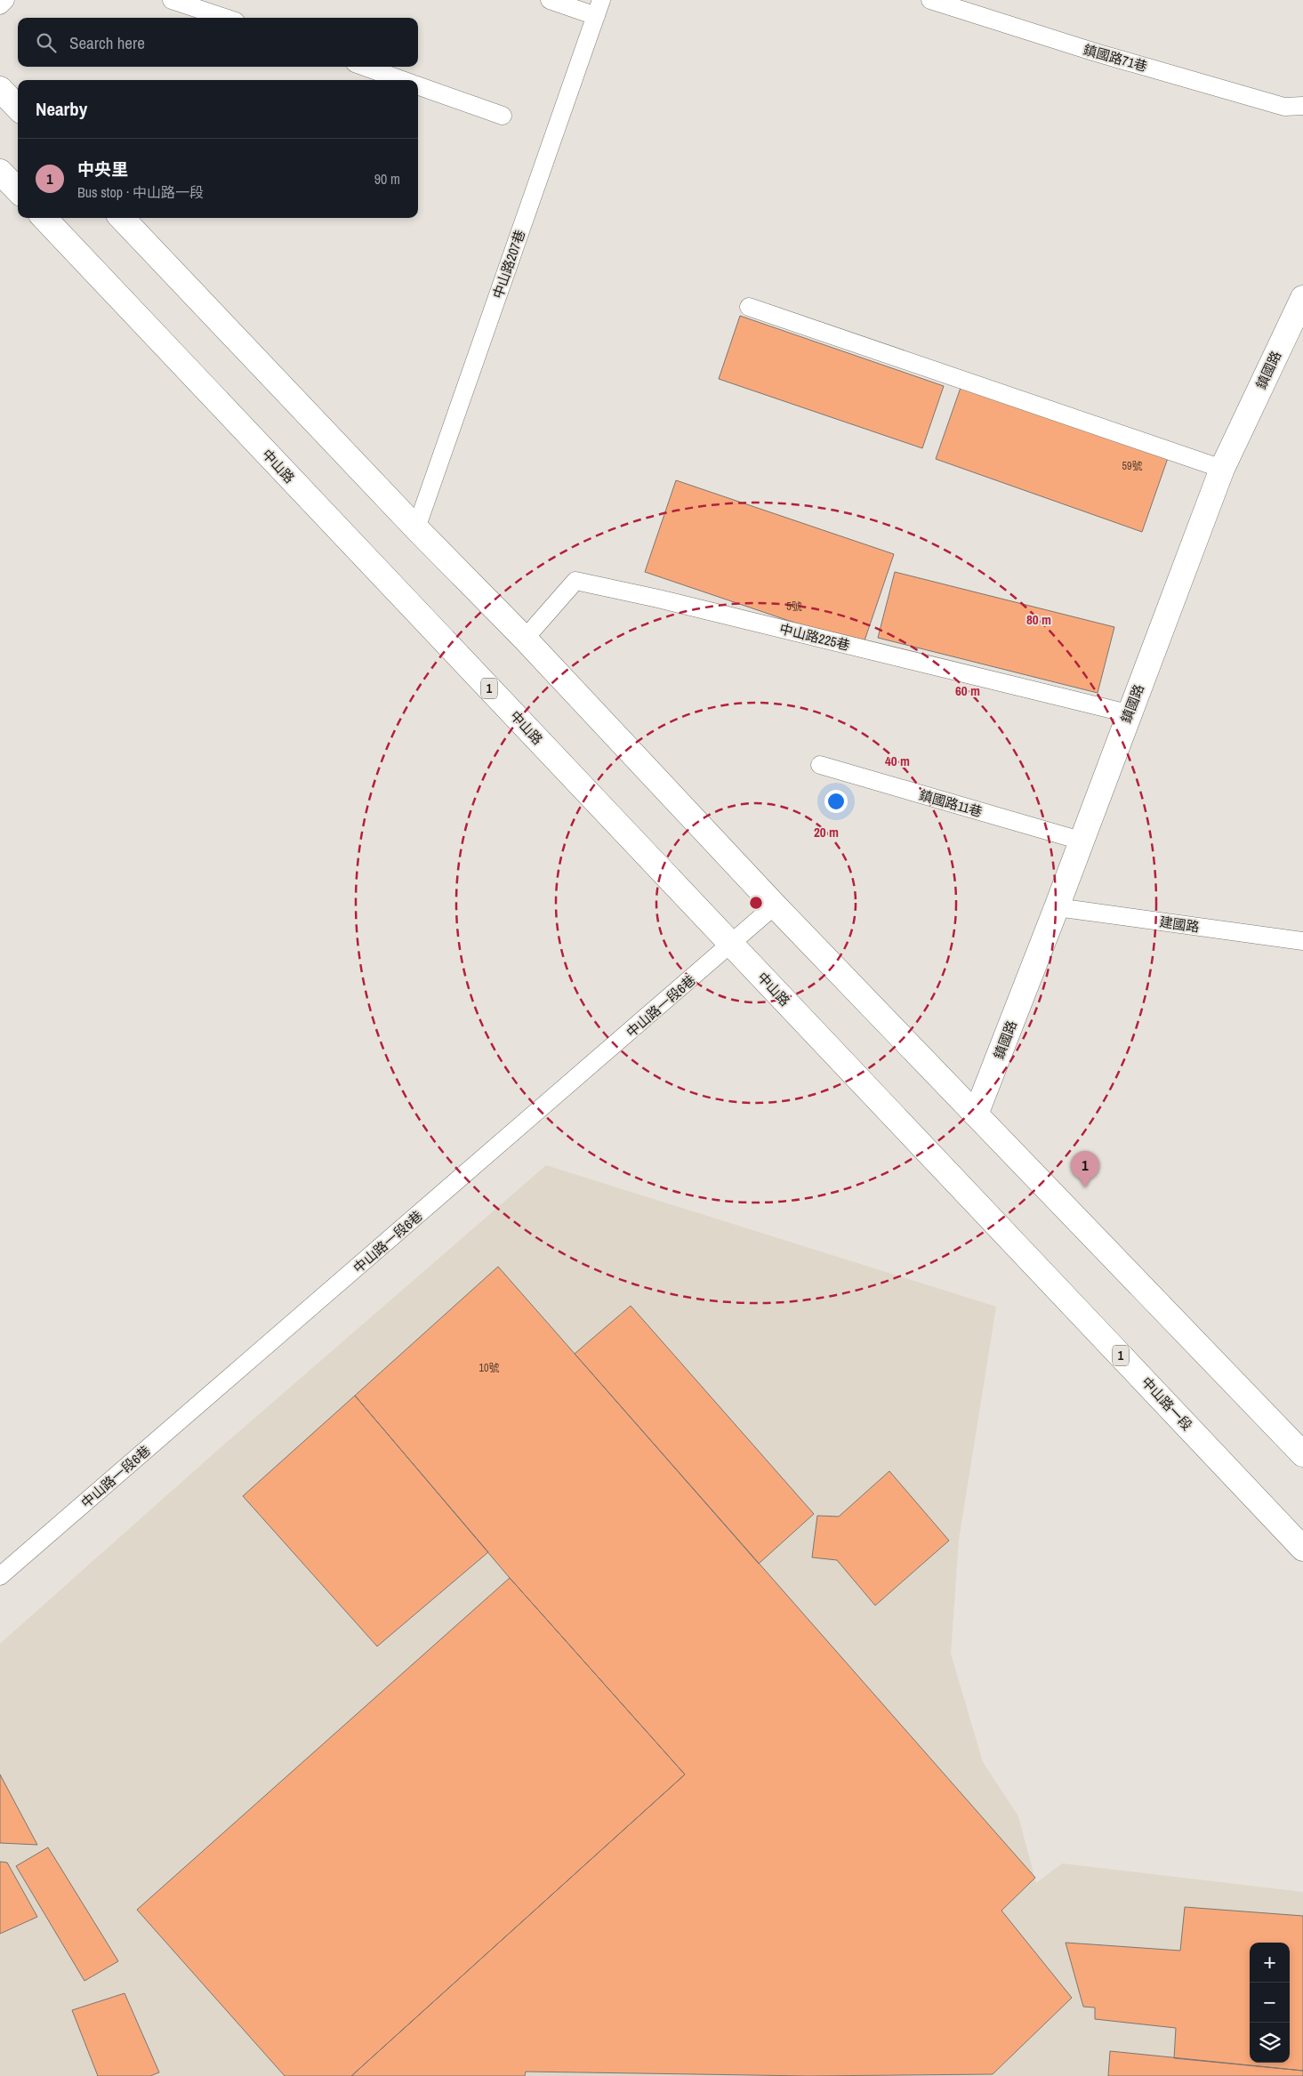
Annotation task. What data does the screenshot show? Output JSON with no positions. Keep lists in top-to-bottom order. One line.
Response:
{"streets":{"main road":["鎮國路","中山路","1","中山路一段"],"lane":["鎮國路71巷","中山路207巷","中山路225巷","鎮國路11巷","建國路","中山路一段6巷"]},"crossings":[["鎮國路","中山路225巷"],["鎮國路","鎮國路11巷"],["鎮國路","建國路"],["中山路","中山路一段6巷"],["中山路","中山路一段"]],"house_numbers":["59號","5號","10號"],"page":{"search":"Search here","heading":"Nearby","list":[{"mark":"1","name":"中央里","note":"Bus stop · 中山路一段","value":"90 m"}],"pins":"1","map_buttons":["+","−"]},"rings":["80 m","60 m","40 m","20 m"]}
